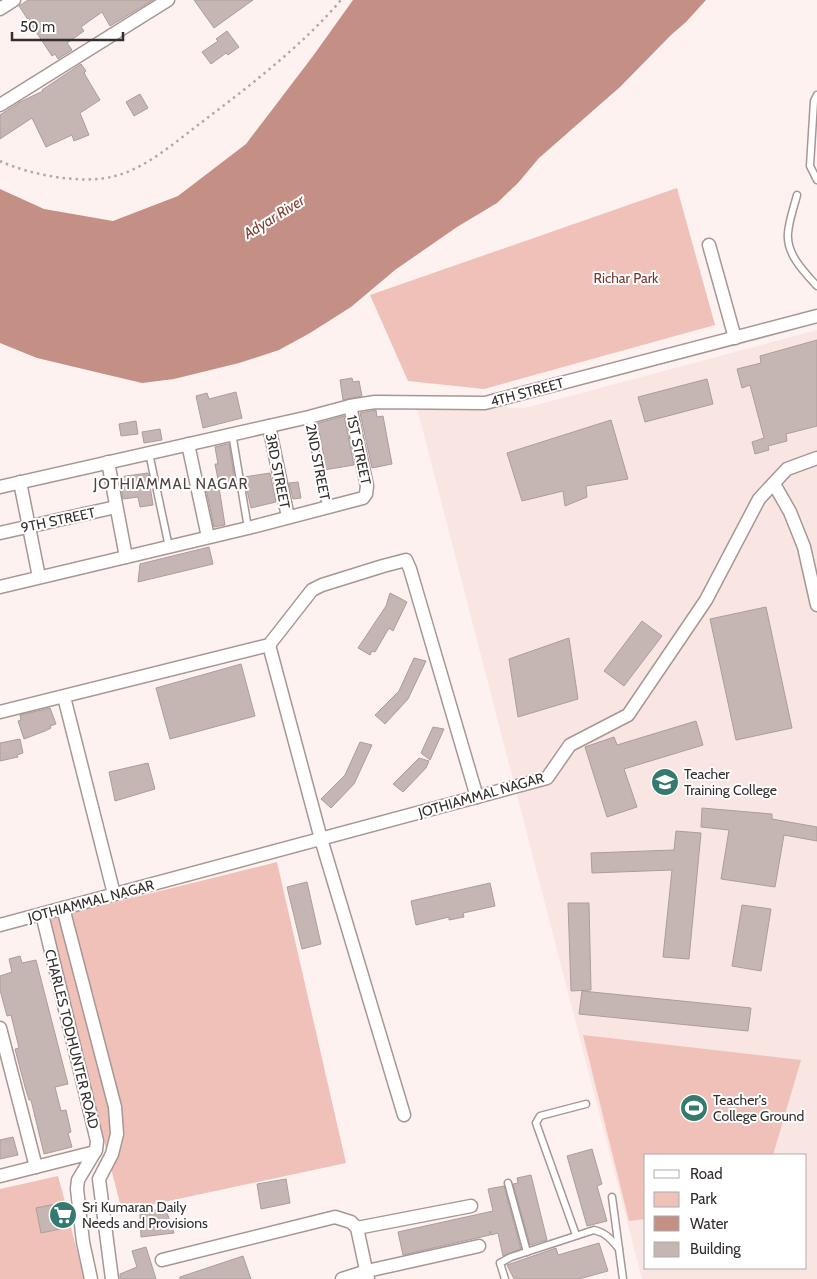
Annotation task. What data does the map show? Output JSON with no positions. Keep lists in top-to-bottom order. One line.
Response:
{"streets":{"street":["4TH STREET","1ST STREET","3RD STREET","9TH STREET","JOTHIAMMAL NAGAR","CHARLES TODHUNTER ROAD"],"lane":["2ND STREET"]},"crossings":[["4TH STREET","1ST STREET"],["4TH STREET","2ND STREET"],["4TH STREET","3RD STREET"],["1ST STREET","2ND STREET"],["JOTHIAMMAL NAGAR","CHARLES TODHUNTER ROAD"]],"districts":["JOTHIAMMAL NAGAR"],"water":["Adyar River"],"parks":["Richar Park"],"places":{"school or university":["Teacher Training College"],"sports":["Teacher's College Ground"],"supermarket":["Sri Kumaran Daily Needs and Provisions"]},"legend":["Road","Park","Water","Building"],"scale_bar":"50 m"}
